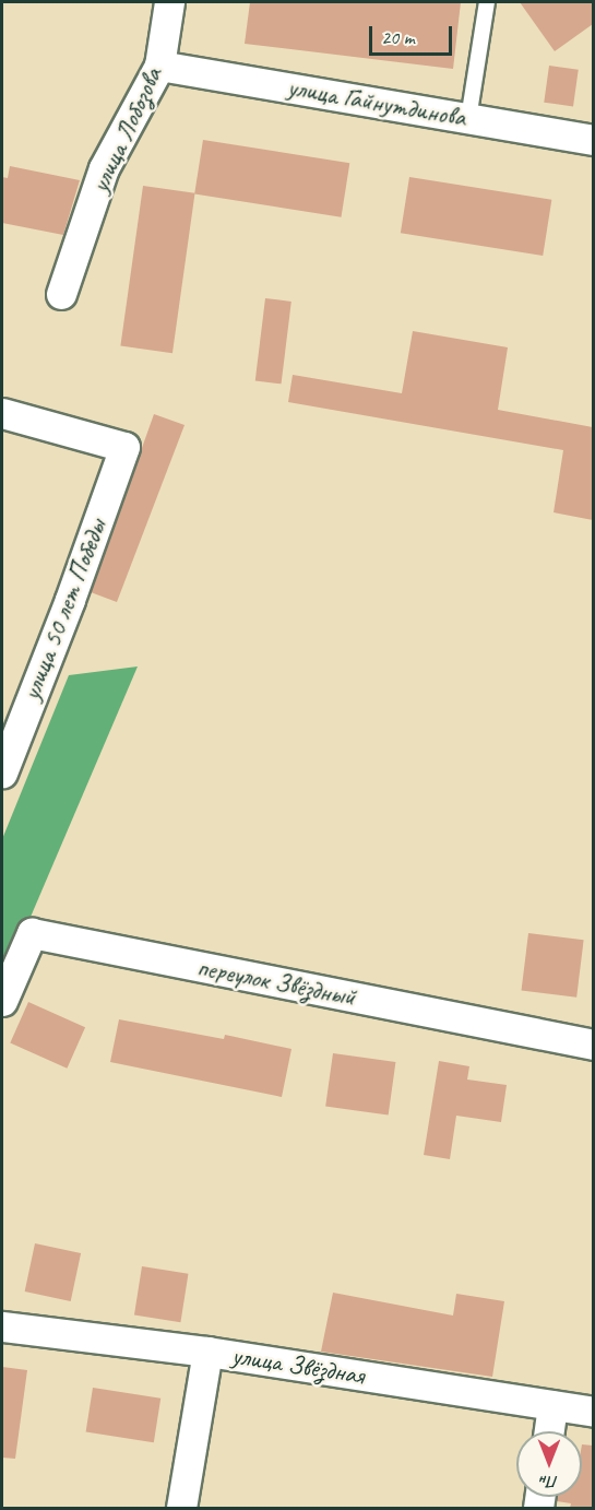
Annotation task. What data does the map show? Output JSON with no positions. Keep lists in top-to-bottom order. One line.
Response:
{"streets":{"street":["улица Гайнутдинова","улица Лобозова","улица 50 лет Победы","переулок Звёздный","улица Звёздная"]},"crossings":[["улица Гайнутдинова","улица Лобозова"]],"scale_bar":"20 m","north":"bottom"}
